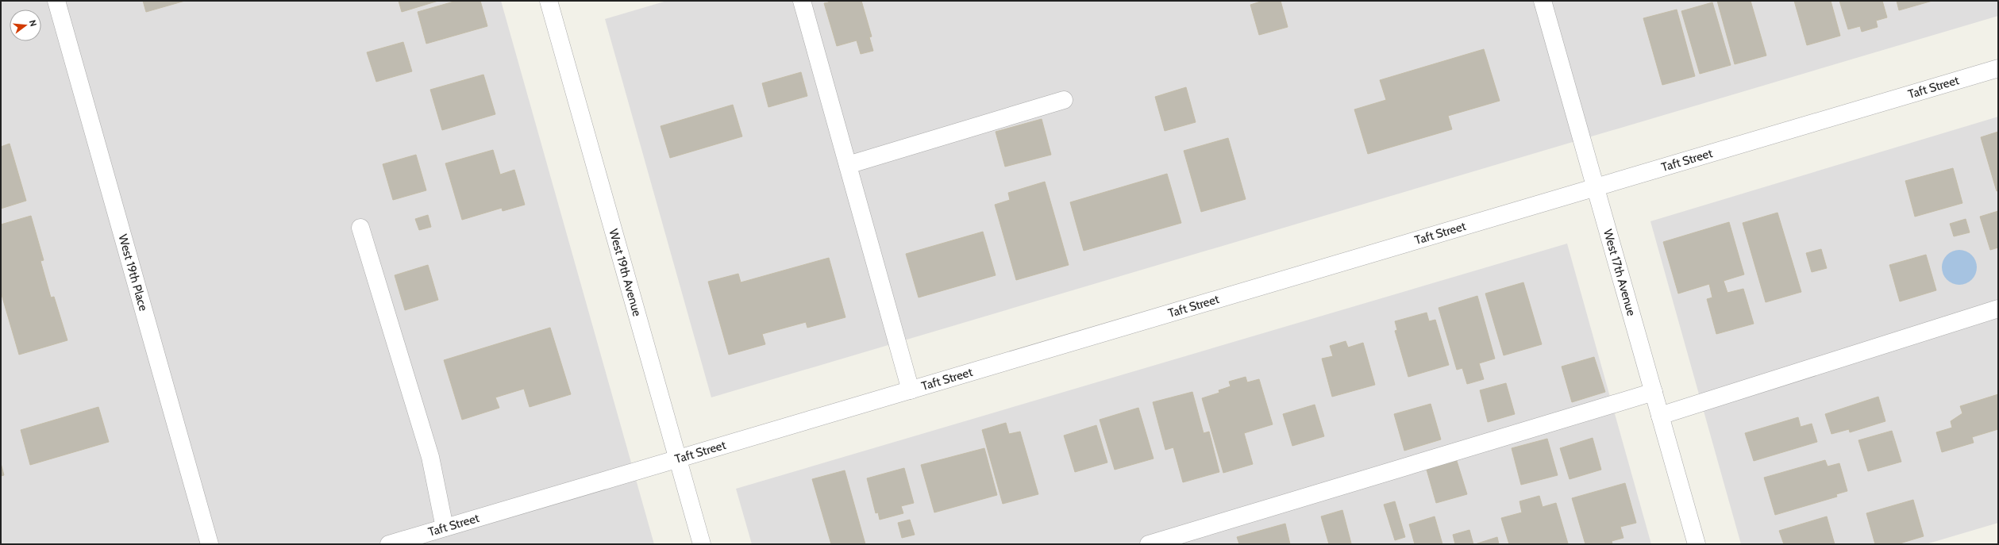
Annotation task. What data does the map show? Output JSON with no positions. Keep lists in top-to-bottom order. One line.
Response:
{"streets":{"street":["Taft Street","West 19th Place","West 17th Avenue","West 19th Avenue"]},"crossings":[["Taft Street","West 17th Avenue"],["Taft Street","West 19th Avenue"]],"north":"right"}
